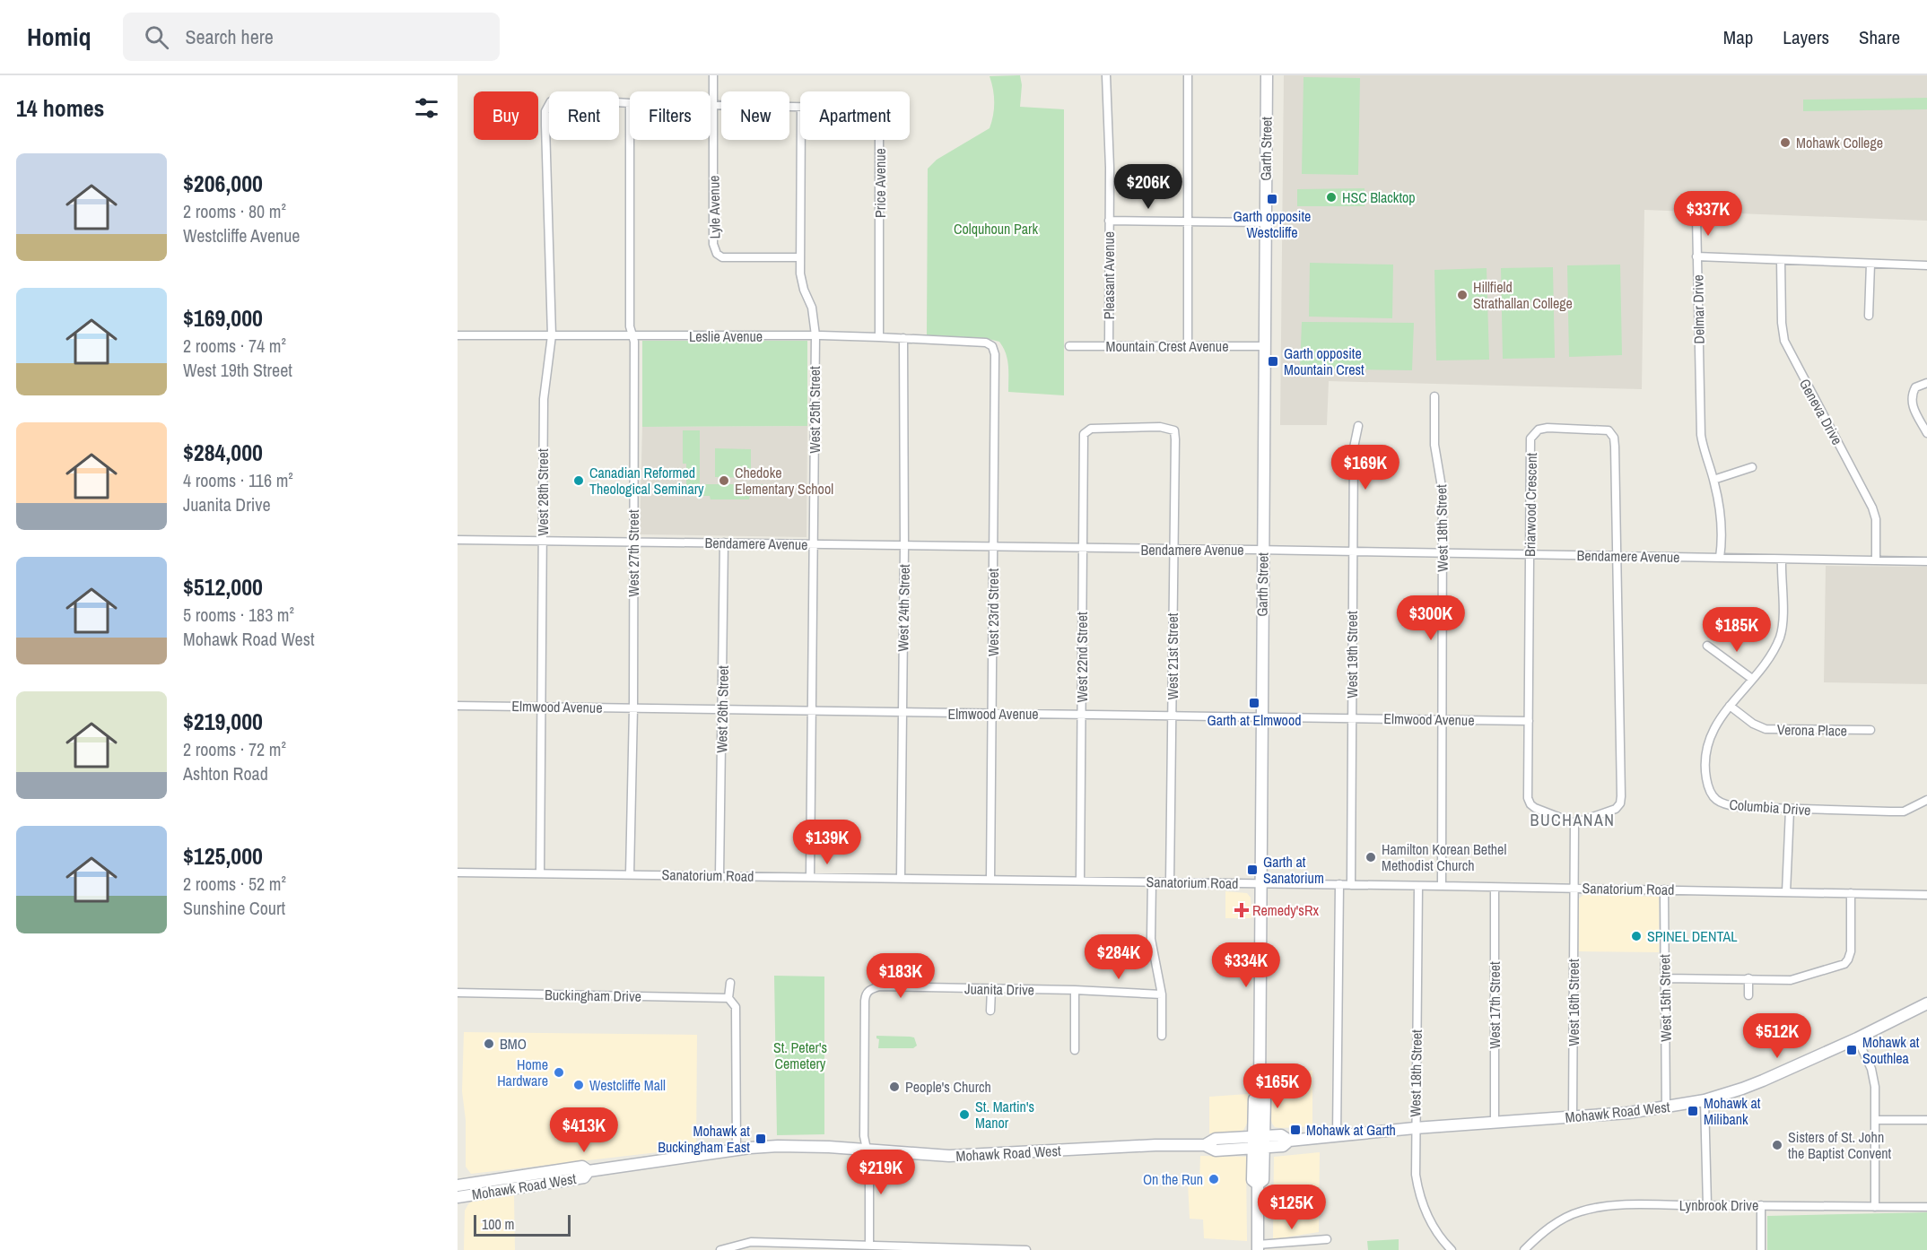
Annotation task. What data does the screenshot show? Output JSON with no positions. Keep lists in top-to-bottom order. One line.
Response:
{"streets":{"main road":["Garth Street","Mohawk Road West"],"street":["Price Avenue","Lyle Avenue","Pleasant Avenue","Delmar Drive","Leslie Avenue","Mountain Crest Avenue","West 25th Street","Geneva Drive","West 28th Street","Briarwood Crescent","West 18th Street","Bendamere Avenue","West 27th Street","West 24th Street","West 23rd Street","West 19th Street","West 21st Street","West 22nd Street","Elmwood Avenue","West 26th Street","Verona Place","Columbia Drive","Sanatorium Road","Juanita Drive","Buckingham Drive","West 15th Street","West 16th Street","West 17th Street","Lynbrook Drive"]},"crossings":[["Garth Street","Mountain Crest Avenue"],["Garth Street","Bendamere Avenue"],["Garth Street","Elmwood Avenue"],["Garth Street","Sanatorium Road"],["Garth Street","Mohawk Road West"],["Price Avenue","Lyle Avenue"],["Price Avenue","Leslie Avenue"],["Price Avenue","West 28th Street"],["Lyle Avenue","West 25th Street"],["Pleasant Avenue","Mountain Crest Avenue"],["Delmar Drive","Geneva Drive"],["Delmar Drive","Bendamere Avenue"],["Leslie Avenue","West 25th Street"],["Leslie Avenue","West 28th Street"],["Leslie Avenue","West 27th Street"],["Leslie Avenue","West 24th Street"],["Leslie Avenue","West 23rd Street"],["West 25th Street","Bendamere Avenue"],["West 25th Street","Elmwood Avenue"],["West 25th Street","Sanatorium Road"],["Geneva Drive","Bendamere Avenue"],["West 28th Street","Bendamere Avenue"],["West 28th Street","Elmwood Avenue"],["West 28th Street","Sanatorium Road"],["Briarwood Crescent","Bendamere Avenue"],["Briarwood Crescent","Elmwood Avenue"],["West 18th Street","Bendamere Avenue"],["West 18th Street","Elmwood Avenue"],["West 18th Street","Sanatorium Road"],["West 18th Street","Mohawk Road West"],["Bendamere Avenue","West 27th Street"],["Bendamere Avenue","West 24th Street"],["Bendamere Avenue","West 23rd Street"],["Bendamere Avenue","West 19th Street"],["Bendamere Avenue","West 21st Street"],["Bendamere Avenue","West 22nd Street"],["Bendamere Avenue","West 26th Street"],["Bendamere Avenue","Columbia Drive"],["West 27th Street","Elmwood Avenue"],["West 27th Street","Sanatorium Road"],["West 24th Street","Elmwood Avenue"],["West 24th Street","Sanatorium Road"],["West 23rd Street","Elmwood Avenue"],["West 23rd Street","Sanatorium Road"],["West 19th Street","Elmwood Avenue"],["West 19th Street","Sanatorium Road"],["West 21st Street","West 22nd Street"],["West 21st Street","Elmwood Avenue"],["West 21st Street","Sanatorium Road"],["West 22nd Street","Elmwood Avenue"],["West 22nd Street","Sanatorium Road"],["Elmwood Avenue","West 26th Street"],["West 26th Street","Sanatorium Road"],["Verona Place","Columbia Drive"],["Sanatorium Road","West 15th Street"],["Sanatorium Road","West 16th Street"],["Sanatorium Road","West 17th Street"],["Juanita Drive","Mohawk Road West"],["West 15th Street","Mohawk Road West"],["West 16th Street","Mohawk Road West"],["West 17th Street","Mohawk Road West"]],"districts":["BUCHANAN"],"parks":["Colquhoun Park","St. Peter's Cemetery"],"places":{"other":["Mohawk College","HSC Blacktop","Hillfield Strathallan College","Canadian Reformed Theological Seminary","Chedoke Elementary School","Hamilton Korean Bethel Methodist Church","SPINEL DENTAL","BMO","Home Hardware","Westcliffe Mall","People's Church","St. Martin's Manor","Sisters of St. John the Baptist Convent","On the Run"],"transit":["Garth opposite Westcliffe","Garth opposite Mountain Crest","Garth at Elmwood","Garth at Sanatorium","Mohawk at Southlea","Mohawk at Milibank","Mohawk at Garth","Mohawk at Buckingham East"],"health":["Remedy'sRx"]},"scale_bar":"100 m","page":{"header":"Homiq","search":"Search here","nav":["Map","Layers","Share"],"heading":"14 homes","chip":["Buy","Rent","Filters","New","Apartment"],"list":[{"name":"$206,000","note":"2 rooms · 80 m² · Westcliffe Avenue"},{"name":"$169,000","note":"2 rooms · 74 m² · West 19th Street"},{"name":"$284,000","note":"4 rooms · 116 m² · Juanita Drive"},{"name":"$512,000","note":"5 rooms · 183 m² · Mohawk Road West"},{"name":"$219,000","note":"2 rooms · 72 m² · Ashton Road"},{"name":"$125,000","note":"2 rooms · 52 m² · Sunshine Court"}],"price":["$206K","$337K","$169K","$300K","$185K","$139K","$284K","$334K","$183K","$512K","$165K","$413K","$219K","$125K"],"scale":"100 m"}}
